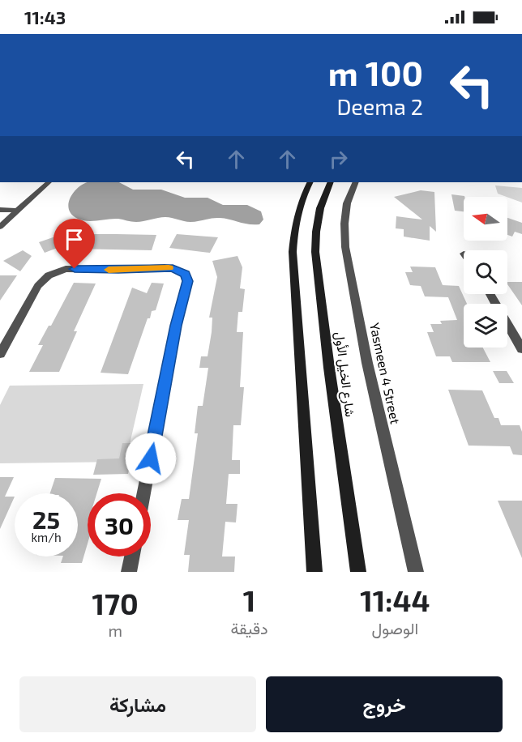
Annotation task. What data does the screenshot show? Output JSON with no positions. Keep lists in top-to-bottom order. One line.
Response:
{"streets":{"main road":["شارع الخيل الأول"],"street":["Yasmeen 4 Street"]},"north":"left","page":{"status":"11:43","turn":["100 m","Deema 2"],"speed":"25 km/h","limit":"30","eta":["11:44","الوصول","1","دقيقة","170","m"],"buttons":["خروج","مشاركة"]}}
